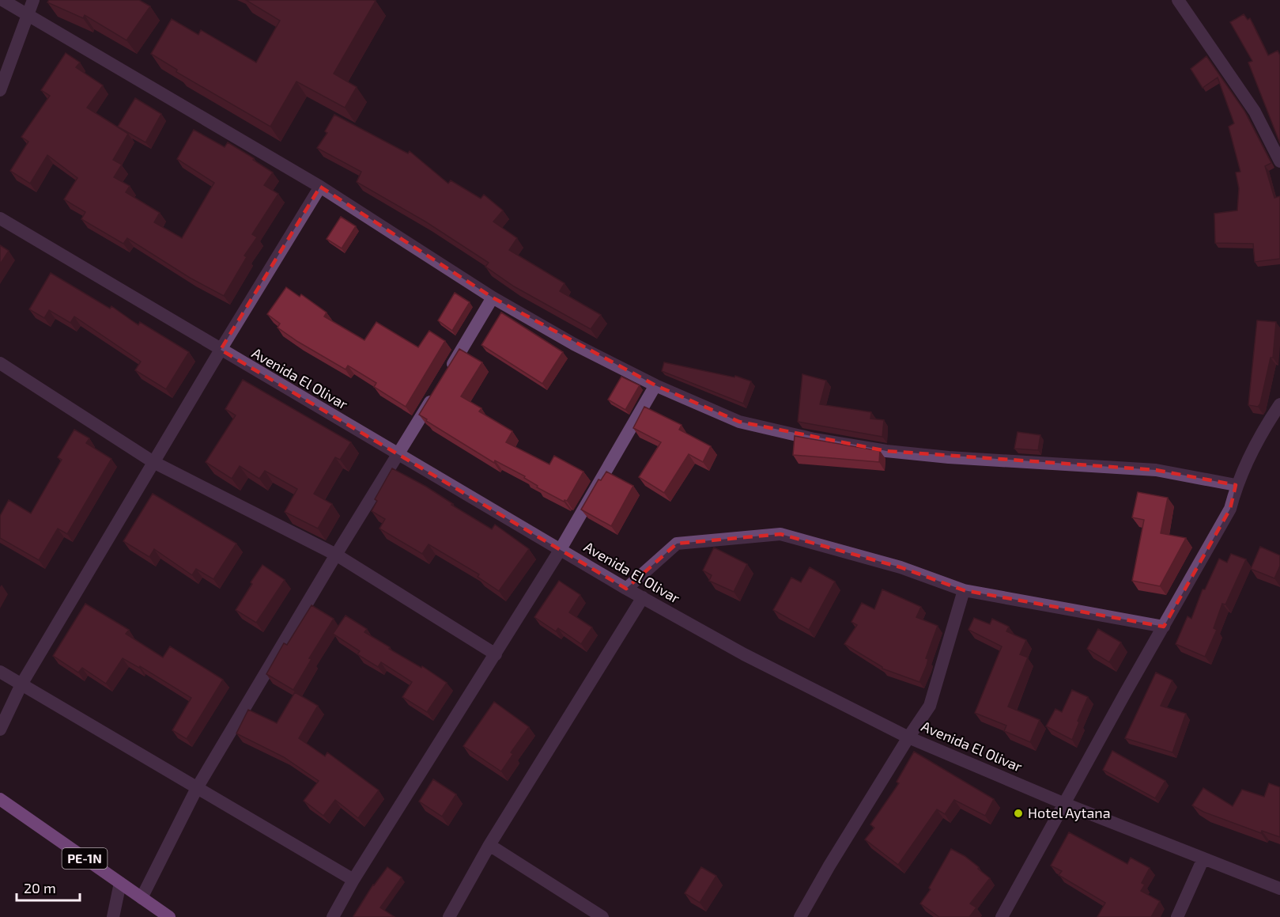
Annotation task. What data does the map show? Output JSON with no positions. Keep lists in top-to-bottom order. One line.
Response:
{"streets":{"highway":["PE-1N"],"street":["Avenida El Olivar"]},"places":["Hotel Aytana"],"scale_bar":"20 m"}
